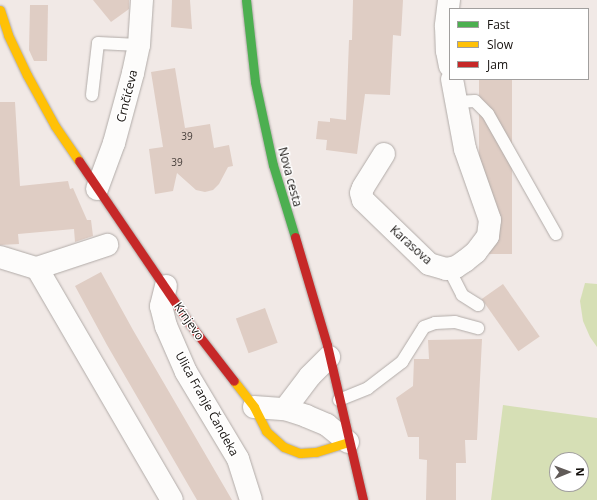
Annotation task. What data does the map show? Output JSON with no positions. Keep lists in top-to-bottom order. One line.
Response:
{"streets":{"street":["Crnčićeva","Nova cesta","Karasova","Krnjevo","Ulica Franje Čandeka"]},"crossings":[["Crnčićeva","Krnjevo"],["Krnjevo","Ulica Franje Čandeka"]],"house_numbers":["39","39"],"legend":["Fast","Slow","Jam"],"north":"right"}
